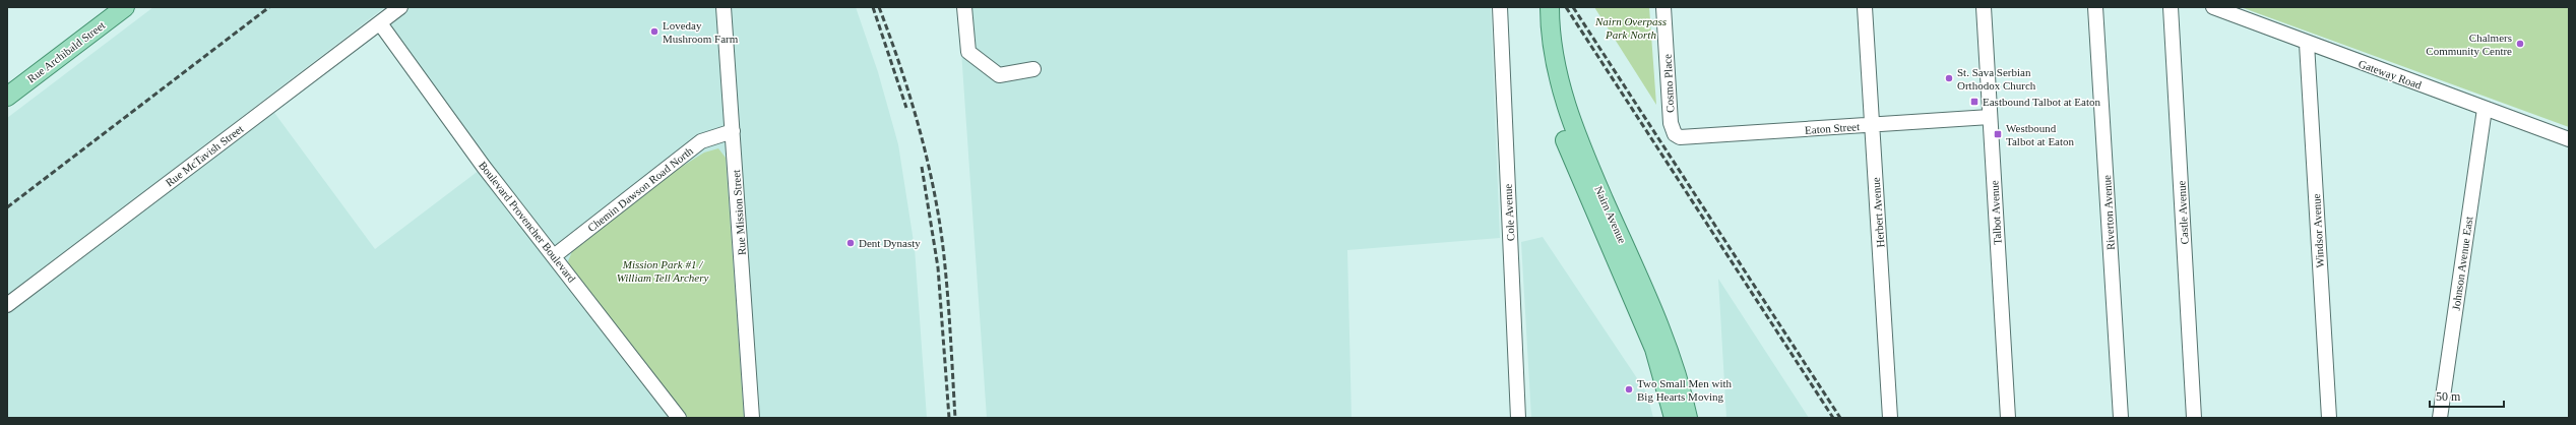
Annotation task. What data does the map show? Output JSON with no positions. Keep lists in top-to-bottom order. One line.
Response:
{"streets":{"main road":["Rue Archibald Street","Nairn Avenue"],"street":["Gateway Road","Cosmo Place","Eaton Street","Rue McTavish Street","Chemin Dawson Road North","Rue Mission Street","Cole Avenue","Herbert Avenue","Talbot Avenue","Riverton Avenue","Castle Avenue","Boulevard Provencher Boulevard","Windsor Avenue","Johnson Avenue East"]},"crossings":[["Gateway Road","Windsor Avenue"],["Gateway Road","Johnson Avenue East"],["Cosmo Place","Eaton Street"],["Eaton Street","Herbert Avenue"],["Eaton Street","Talbot Avenue"],["Rue McTavish Street","Boulevard Provencher Boulevard"],["Chemin Dawson Road North","Rue Mission Street"],["Chemin Dawson Road North","Boulevard Provencher Boulevard"]],"parks":["Nairn Overpass Park North","Mission Park #1 / William Tell Archery"],"places":{"other":["Loveday Mushroom Farm","Chalmers Community Centre","St. Sava Serbian Orthodox Church","Dent Dynasty","Two Small Men with Big Hearts Moving"],"transit":["Eastbound Talbot at Eaton","Westbound Talbot at Eaton"]},"scale_bar":"50 m"}
